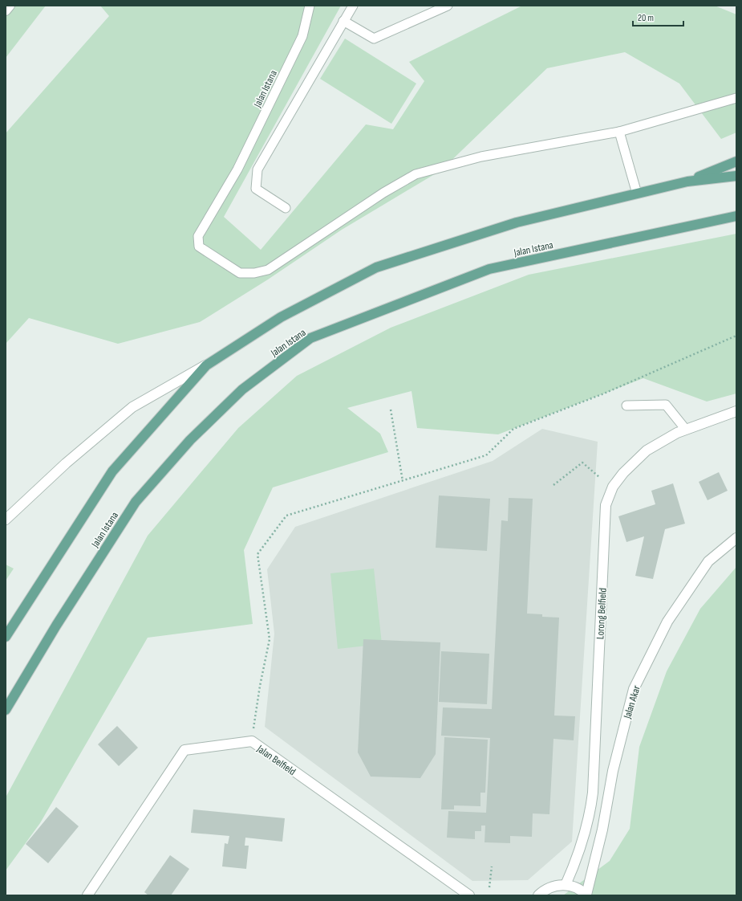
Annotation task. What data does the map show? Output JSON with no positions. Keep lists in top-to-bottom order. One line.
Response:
{"streets":{"main road":["Jalan Istana"],"street":["Lorong Belfield","Jalan Akar","Jalan Belfield"]},"scale_bar":"20 m"}
